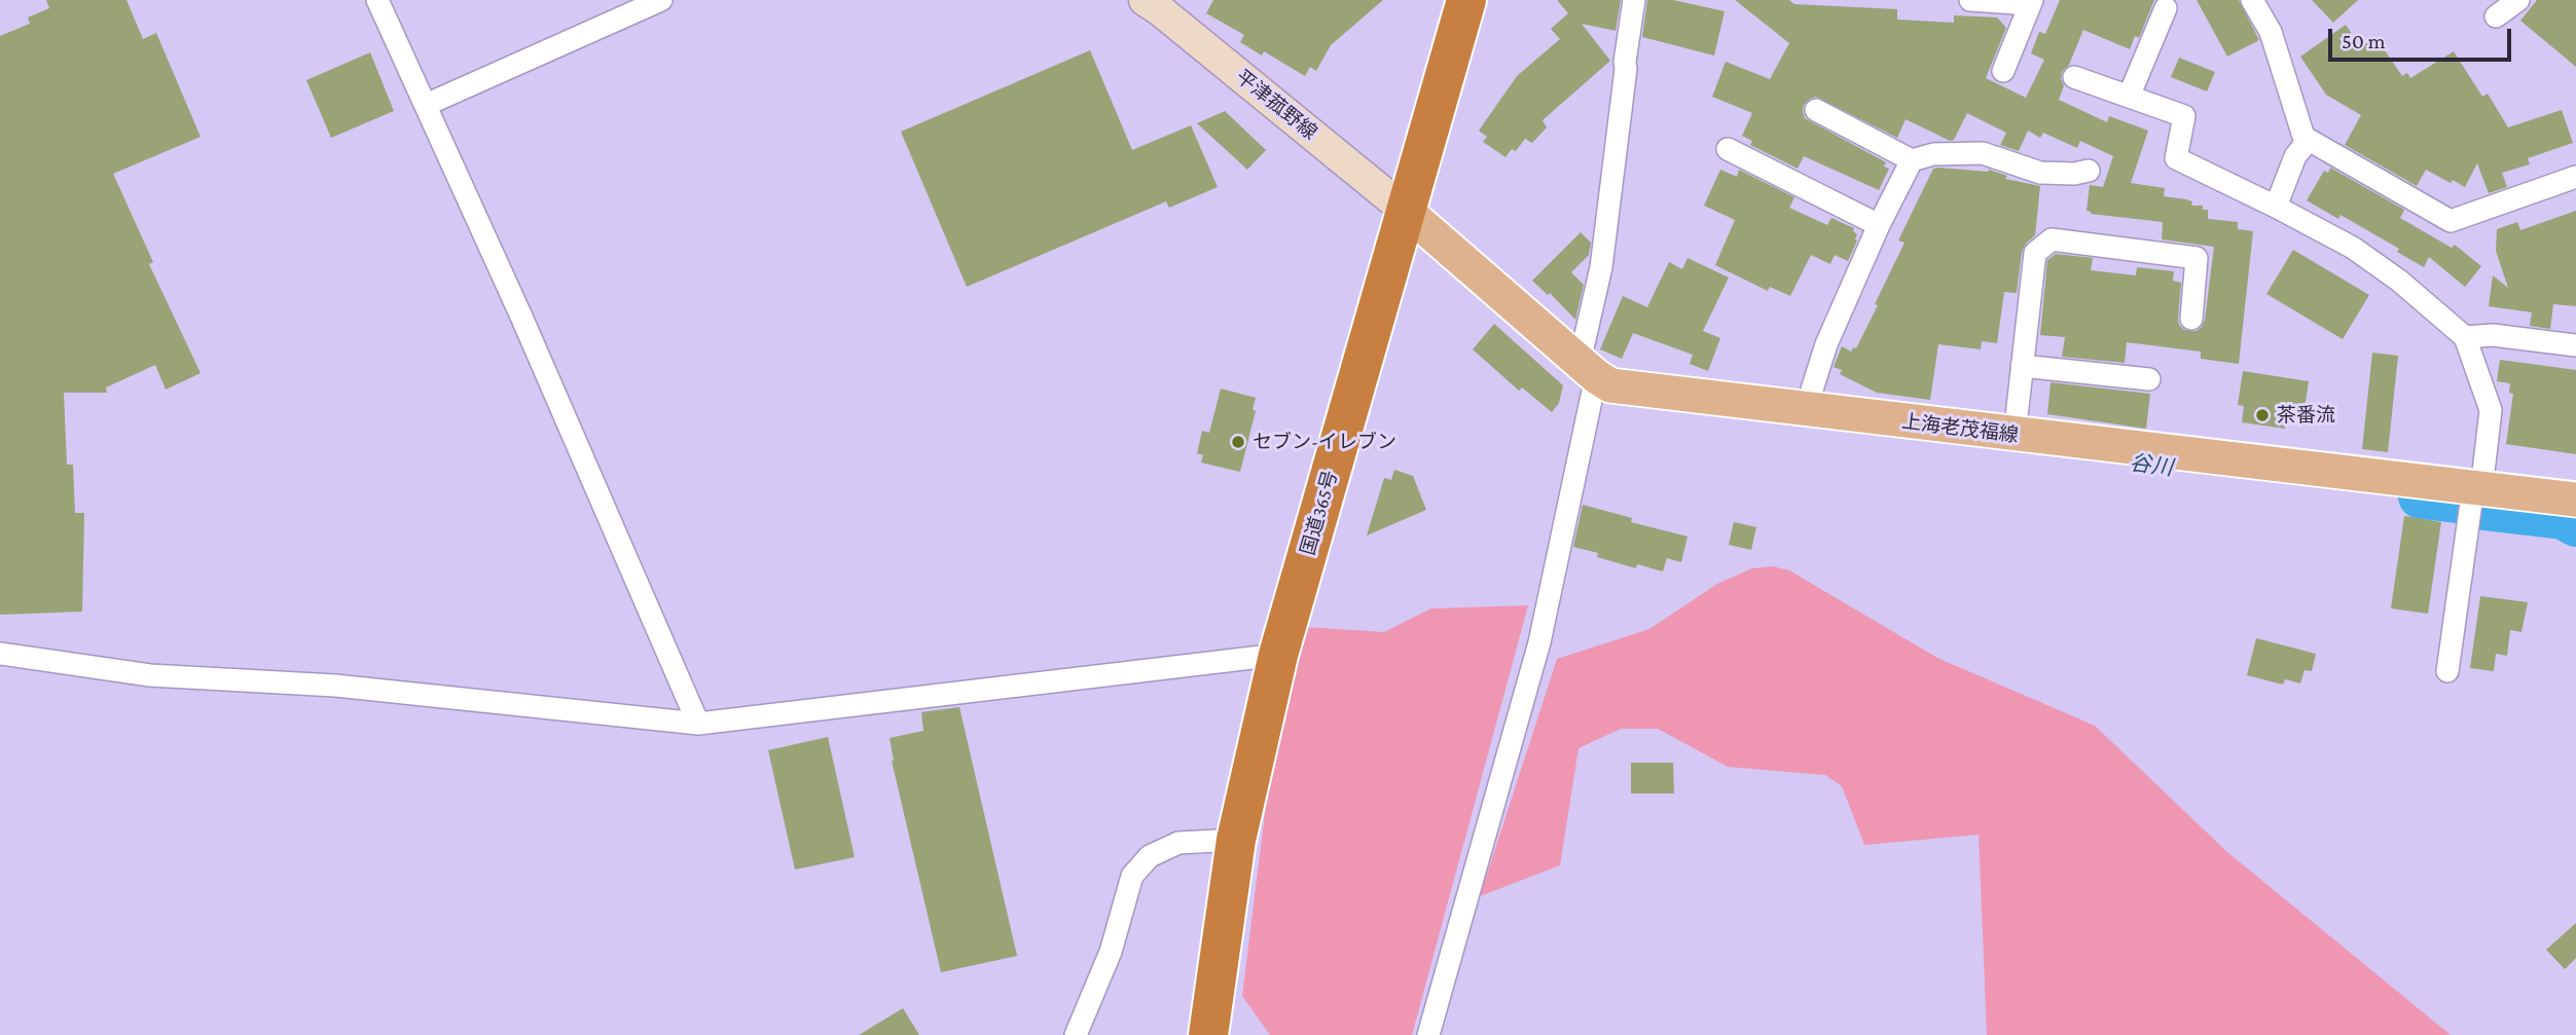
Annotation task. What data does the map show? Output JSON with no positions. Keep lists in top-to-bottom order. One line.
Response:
{"streets":{"highway":["国道365号"],"main road":["平津菰野線","上海老茂福線"]},"crossings":[["平津菰野線","上海老茂福線"],["平津菰野線","国道365号"],["上海老茂福線","国道365号"]],"water":["谷川"],"places":["茶番流","セブン-イレブン"],"scale_bar":"50 m"}
